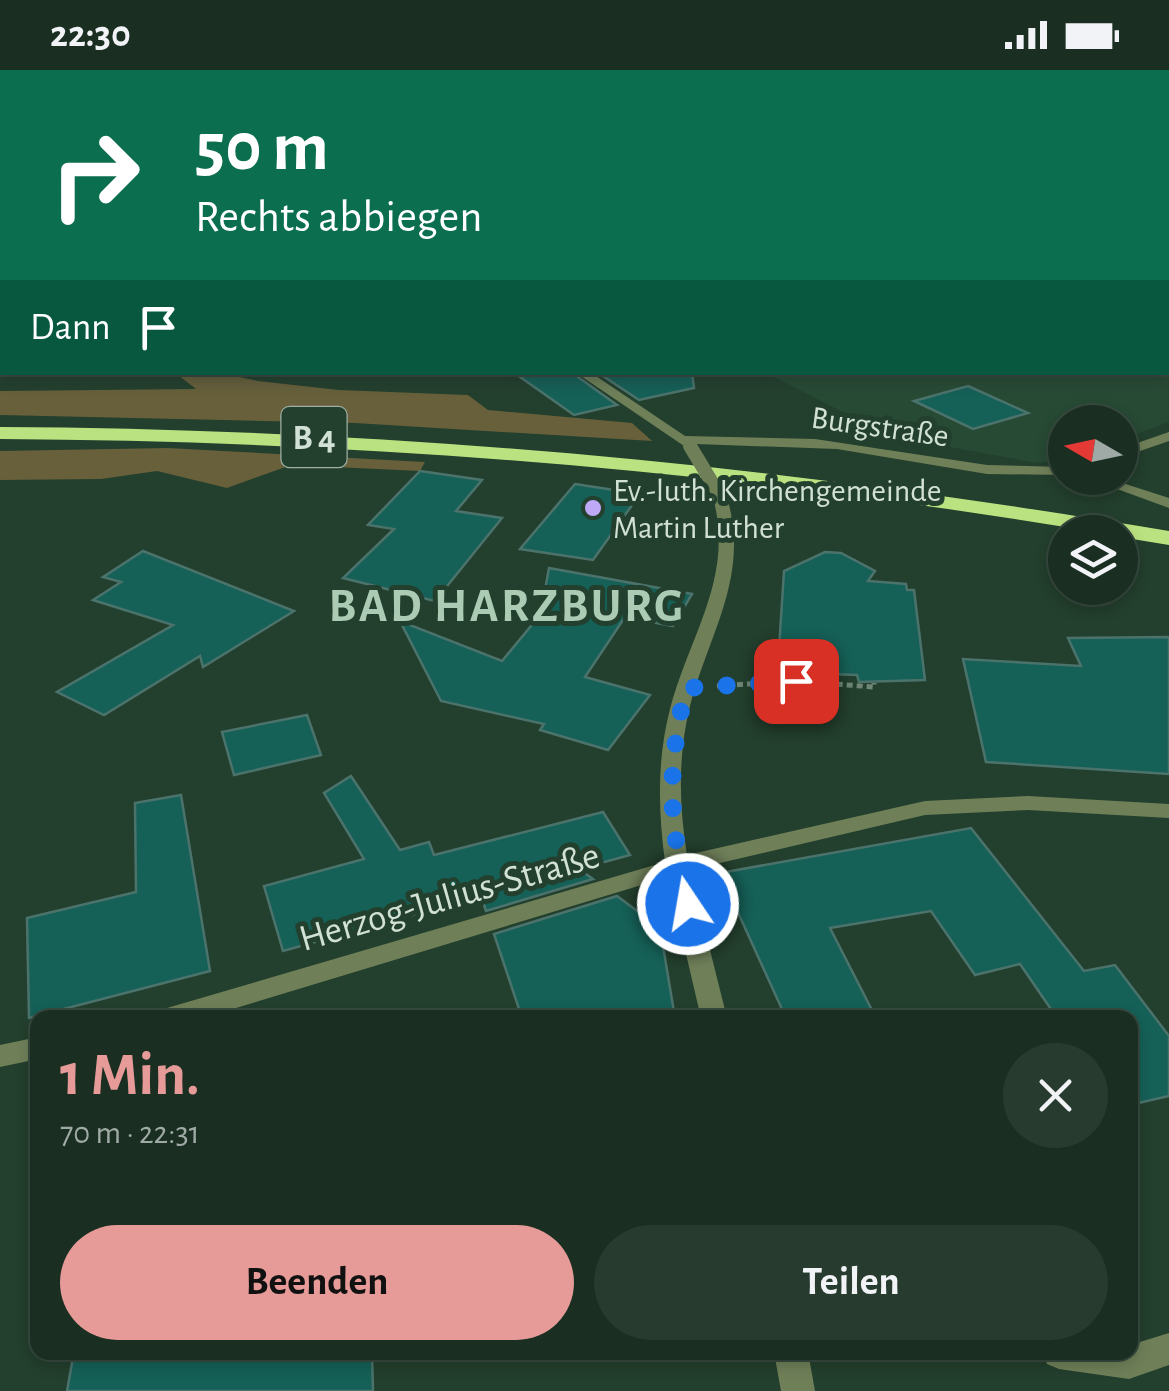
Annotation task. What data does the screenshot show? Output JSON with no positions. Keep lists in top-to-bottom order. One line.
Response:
{"streets":{"highway":["B 4"],"street":["Burgstraße","Herzog-Julius-Straße"]},"districts":["BAD HARZBURG"],"places":["Ev.-luth. Kirchengemeinde Martin Luther"],"north":"left","page":{"status":"22:30","turn":["50 m","Rechts abbiegen"],"then":"Dann","heading":["1 Min.","70 m · 22:31"],"buttons":["Beenden","Teilen"]}}
